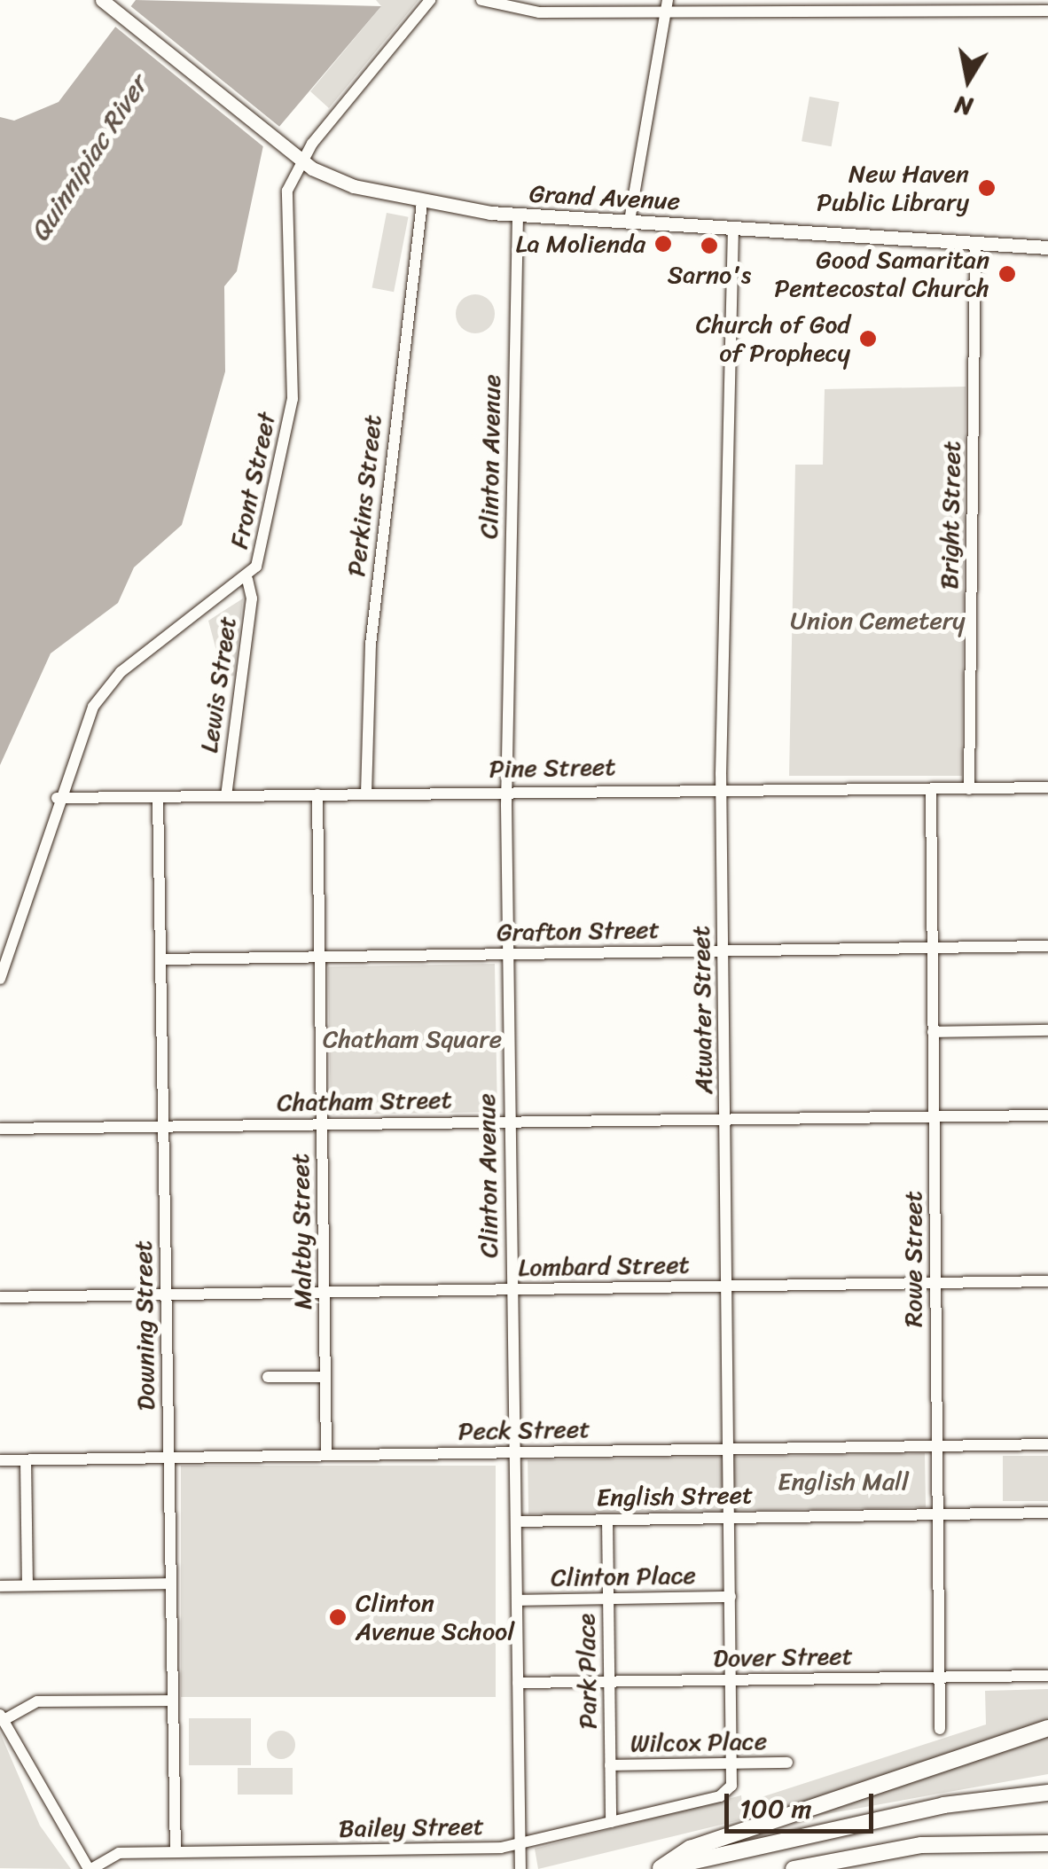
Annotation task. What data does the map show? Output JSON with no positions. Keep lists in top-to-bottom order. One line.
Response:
{"streets":{"main road":["Grand Avenue"],"street":["Clinton Avenue","Front Street","Perkins Street","Bright Street","Lewis Street","Pine Street","Grafton Street","Atwater Street","Chatham Street","Maltby Street","Rowe Street","Lombard Street","Downing Street","Peck Street","English Street","Clinton Place","Dover Street","Park Place","Wilcox Place","Bailey Street"]},"crossings":[["Grand Avenue","Clinton Avenue"],["Grand Avenue","Front Street"],["Grand Avenue","Perkins Street"],["Grand Avenue","Bright Street"],["Grand Avenue","Atwater Street"],["Clinton Avenue","Pine Street"],["Clinton Avenue","Grafton Street"],["Clinton Avenue","Chatham Street"],["Clinton Avenue","Lombard Street"],["Clinton Avenue","Peck Street"],["Clinton Avenue","English Street"],["Clinton Avenue","Clinton Place"],["Clinton Avenue","Dover Street"],["Clinton Avenue","Bailey Street"],["Front Street","Lewis Street"],["Front Street","Pine Street"],["Perkins Street","Pine Street"],["Bright Street","Pine Street"],["Lewis Street","Pine Street"],["Pine Street","Atwater Street"],["Pine Street","Maltby Street"],["Pine Street","Rowe Street"],["Pine Street","Downing Street"],["Grafton Street","Atwater Street"],["Grafton Street","Maltby Street"],["Grafton Street","Rowe Street"],["Grafton Street","Downing Street"],["Atwater Street","Chatham Street"],["Atwater Street","Lombard Street"],["Atwater Street","Peck Street"],["Atwater Street","English Street"],["Atwater Street","Clinton Place"],["Atwater Street","Dover Street"],["Atwater Street","Wilcox Place"],["Atwater Street","Bailey Street"],["Chatham Street","Maltby Street"],["Chatham Street","Rowe Street"],["Chatham Street","Downing Street"],["Maltby Street","Lombard Street"],["Maltby Street","Peck Street"],["Rowe Street","Lombard Street"],["Rowe Street","Peck Street"],["Rowe Street","English Street"],["Rowe Street","Dover Street"],["Lombard Street","Downing Street"],["Downing Street","Peck Street"],["Downing Street","Bailey Street"],["English Street","Park Place"],["Clinton Place","Park Place"],["Dover Street","Park Place"],["Park Place","Wilcox Place"],["Park Place","Bailey Street"]],"water":["Quinnipiac River"],"parks":["Union Cemetery","Chatham Square","English Mall"],"places":["New Haven Public Library","La Molienda","Sarno's","Good Samaritan Pentecostal Church","Church of God of Prophecy","Clinton Avenue School"],"scale_bar":"100 m","north":"bottom"}
